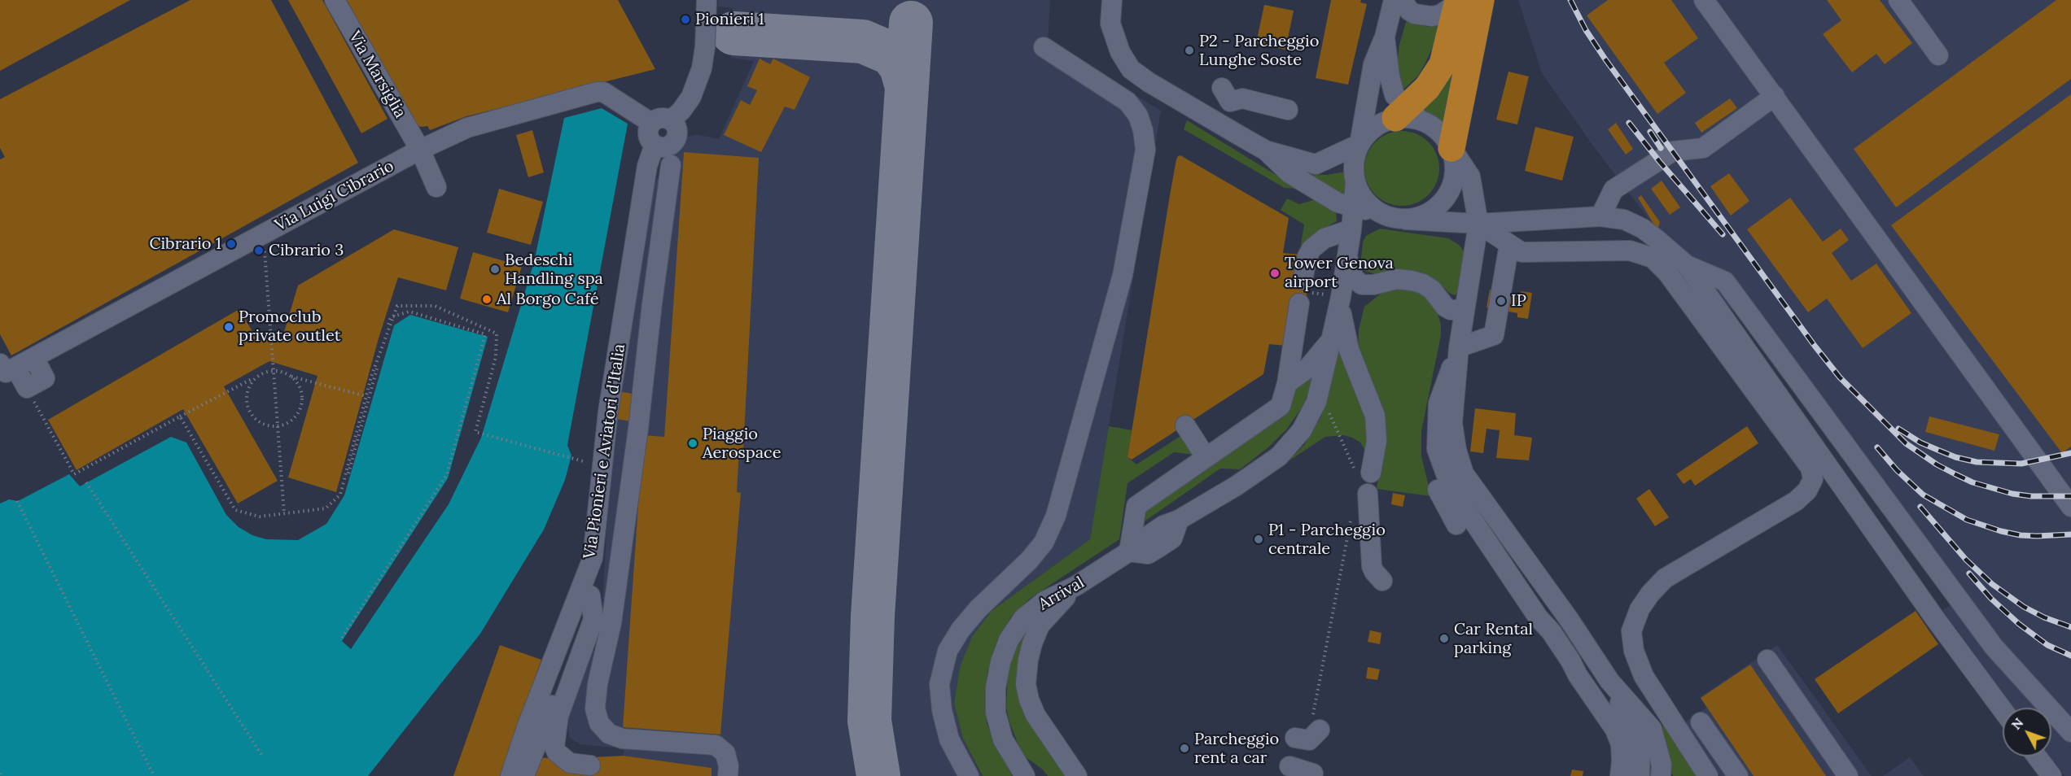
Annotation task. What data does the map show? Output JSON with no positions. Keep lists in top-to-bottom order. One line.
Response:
{"streets":{"street":["Via Marsiglia","Via Luigi Cibrario","Via Pionieri e Aviatori d'Italia","Arrival"]},"crossings":[["Via Marsiglia","Via Luigi Cibrario"],["Via Luigi Cibrario","Via Pionieri e Aviatori d'Italia"]],"places":["Pionieri 1","P2 - Parcheggio Lunghe Soste","Cibrario 1","Cibrario 3","Bedeschi Handling spa","Tower Genova airport","Al Borgo Café","IP","Promoclub private outlet","Piaggio Aerospace","P1 - Parcheggio centrale","Car Rental parking","Parcheggio rent a car"],"north":"top left"}
